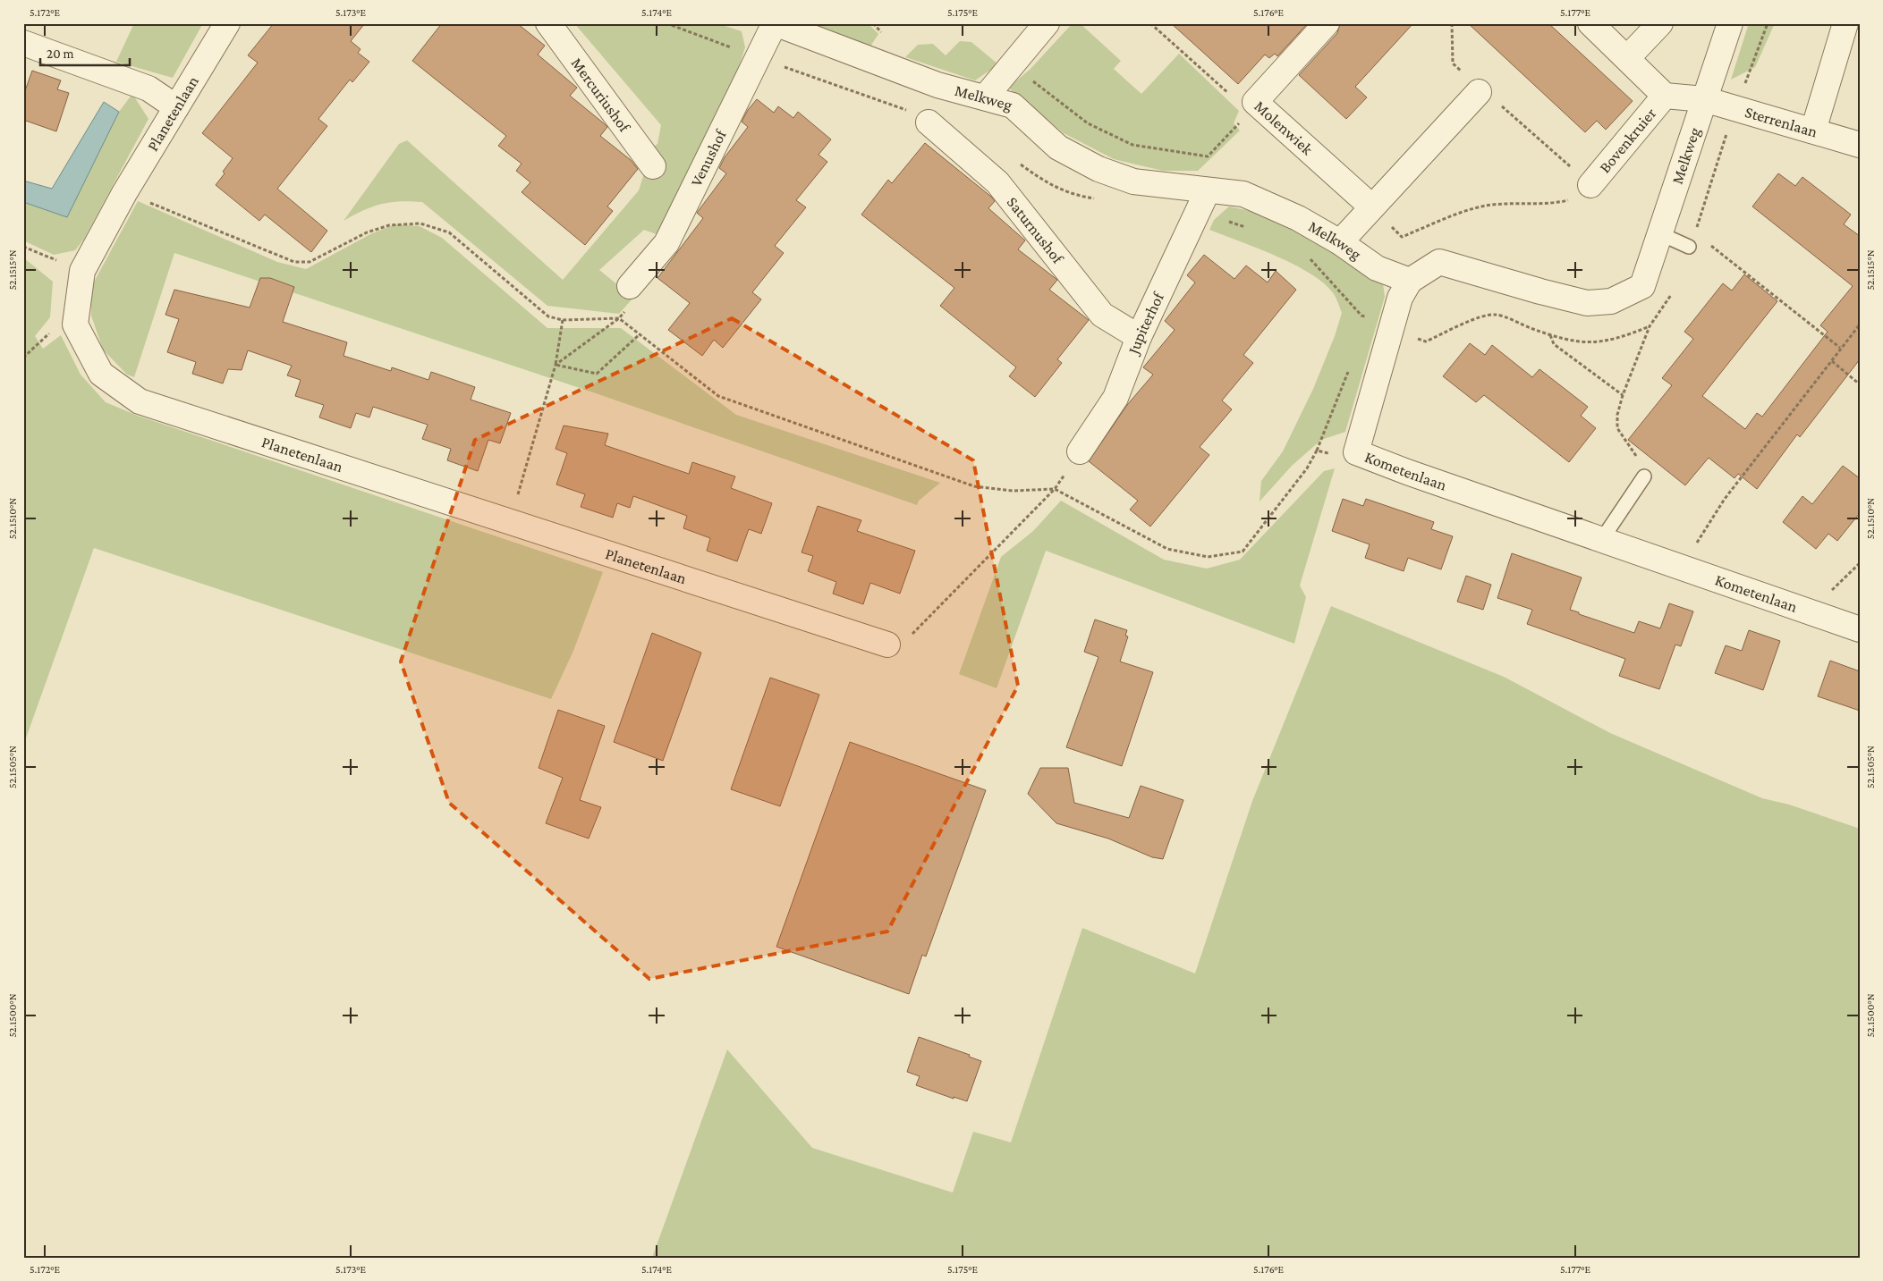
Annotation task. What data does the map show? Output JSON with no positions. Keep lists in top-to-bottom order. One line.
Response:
{"streets":{"street":["Mercuriushof","Melkweg","Planetenlaan","Sterrenlaan","Molenwiek","Bovenkruier","Venushof","Saturnushof","Jupiterhof","Kometenlaan"]},"crossings":[["Melkweg","Sterrenlaan"],["Melkweg","Bovenkruier"],["Melkweg","Venushof"],["Melkweg","Jupiterhof"],["Melkweg","Kometenlaan"],["Sterrenlaan","Bovenkruier"],["Saturnushof","Jupiterhof"]],"scale_bar":"20 m","coordinates":["5.172°E","5.173°E","5.174°E","5.175°E","5.176°E","5.177°E","52.1515°N","52.1510°N","52.1505°N","52.1500°N"]}
